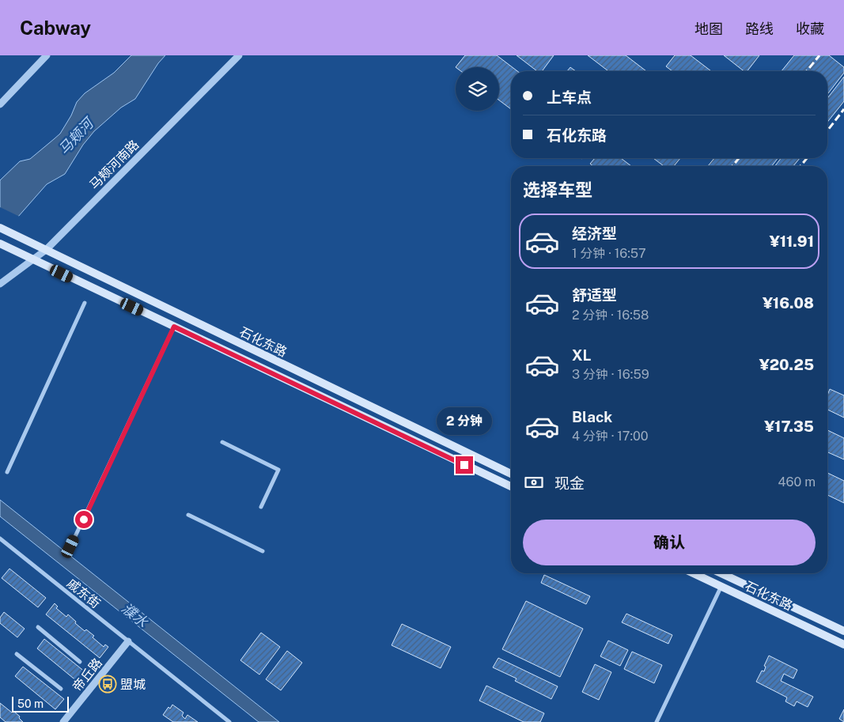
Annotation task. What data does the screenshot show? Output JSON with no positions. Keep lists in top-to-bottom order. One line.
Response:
{"streets":{"main road":["石化东路"],"street":["马颊河南路","戚东街","帝丘路"]},"crossings":[["马颊河南路","石化东路"],["戚东街","帝丘路"]],"water":["马颊河","濮水"],"places":{"bus stop":["盟城"]},"scale_bar":"50 m","page":{"header":"Cabway","nav":["地图","路线","收藏"],"banner":["上车点","石化东路"],"heading":"选择车型","list":[{"name":"经济型","note":"1 分钟 · 16:57","value":"¥11.91"},{"name":"舒适型","note":"2 分钟 · 16:58","value":"¥16.08"},{"name":"XL","note":"3 分钟 · 16:59","value":"¥20.25"},{"name":"Black","note":"4 分钟 · 17:00","value":"¥17.35"}],"bubble":"2 分钟","pay":["现金","460 m"],"buttons":"确认","scale":"50 m"}}
